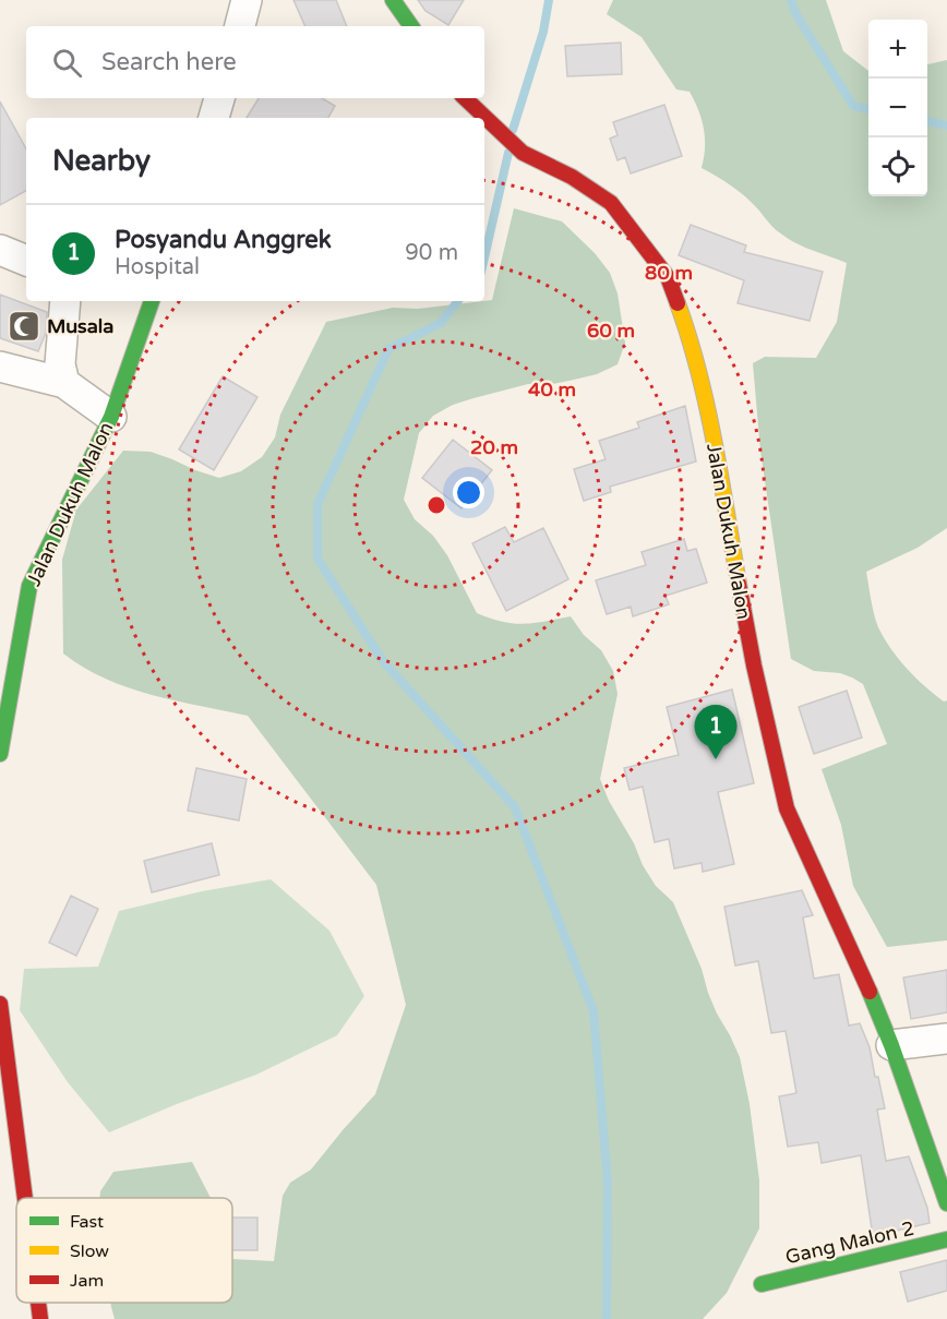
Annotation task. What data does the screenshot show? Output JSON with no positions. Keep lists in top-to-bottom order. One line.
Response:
{"streets":{"street":["Jalan Dukuh Malon","Gang Malon 2"]},"places":{"mosque":["Musala"]},"legend":["Fast","Slow","Jam"],"page":{"map_buttons":["+","−"],"search":"Search here","heading":"Nearby","list":[{"mark":"1","name":"Posyandu Anggrek","note":"Hospital","value":"90 m"}],"pins":"1"},"rings":["80 m","60 m","40 m","20 m"]}
